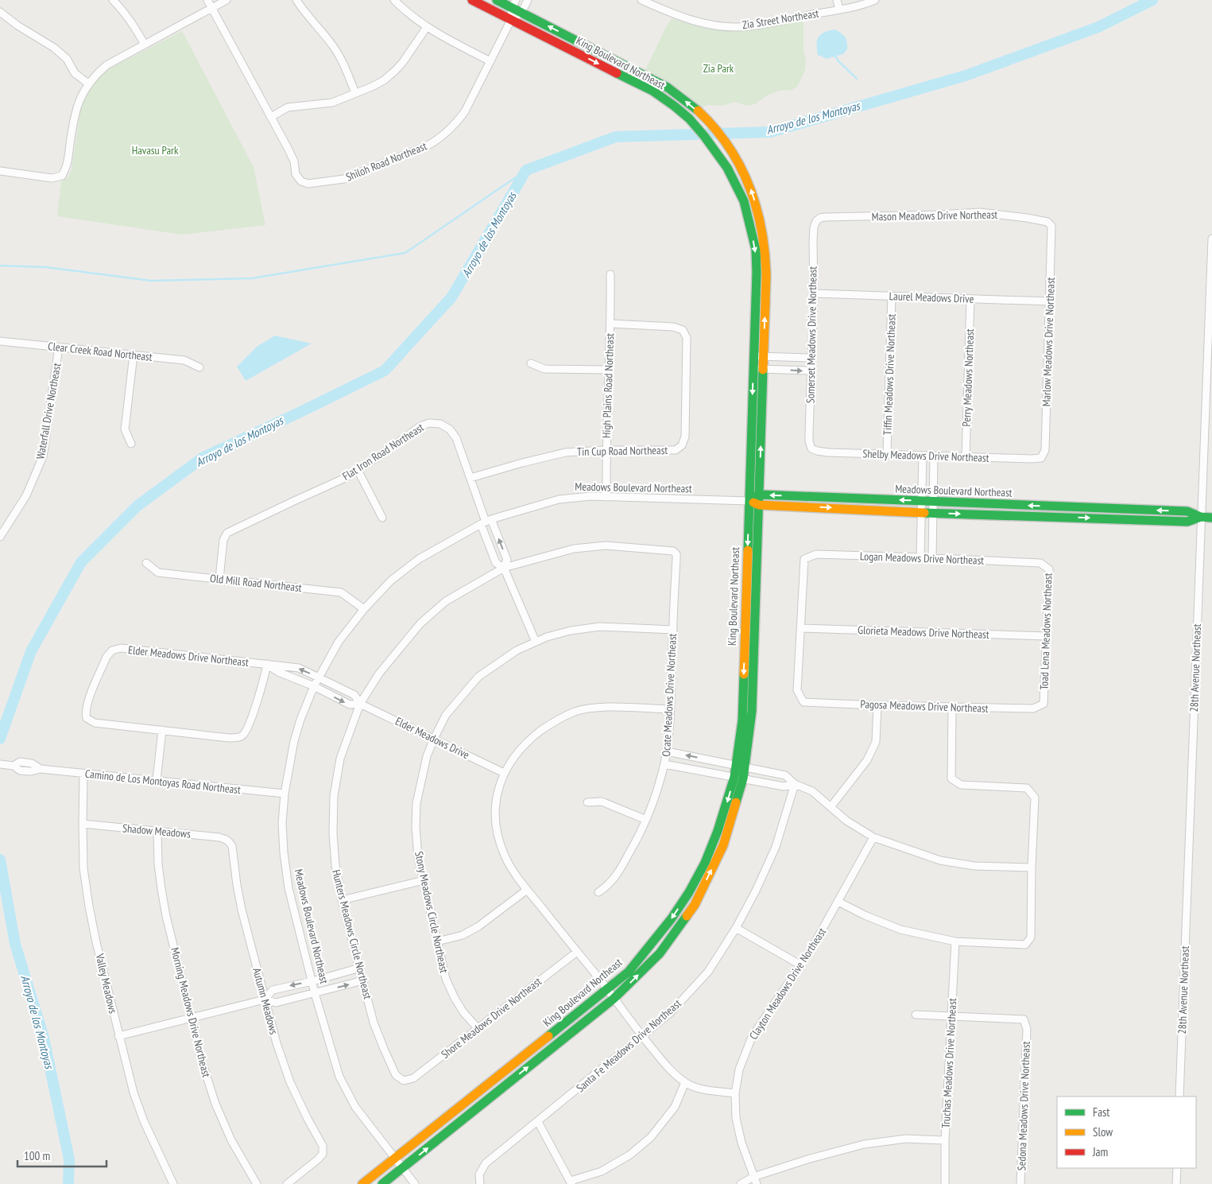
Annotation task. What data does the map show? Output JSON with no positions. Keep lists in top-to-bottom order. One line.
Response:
{"streets":{"street":["Zia Street Northeast","King Boulevard Northeast","Shiloh Road Northeast","Mason Meadows Drive Northeast","Laurel Meadows Drive","Somerset Meadows Drive Northeast","Marlow Meadows Drive Northeast","Clear Creek Road Northeast","Tiffin Meadows Drive Northeast","Perry Meadows Northeast","High Plains Road Northeast","Waterfall Drive Northeast","Tin Cup Road Northeast","Flat Iron Road Northeast","Shelby Meadows Drive Northeast","Meadows Boulevard Northeast","Logan Meadows Drive Northeast","Old Mill Road Northeast","Toad Lena Meadows Northeast","Glorieta Meadows Drive Northeast","Elder Meadows Drive Northeast","28th Avenue Northeast","Ocate Meadows Drive Northeast","Pagosa Meadows Drive Northeast","Elder Meadows Drive","Camino de Los Montoyas Road Northeast","Shadow Meadows","Stony Meadows Circle Northeast","Hunters Meadows Circle Northeast","Valley Meadows","Clayton Meadows Drive Northeast","Autumn Meadows","Morning Meadows Drive Northeast","Shore Meadows Drive Northeast","Santa Fe Meadows Drive Northeast","Truchas Meadows Drive Northeast","Sedona Meadows Drive Northeast"]},"crossings":[["King Boulevard Northeast","Shiloh Road Northeast"],["King Boulevard Northeast","Meadows Boulevard Northeast"],["Mason Meadows Drive Northeast","Somerset Meadows Drive Northeast"],["Mason Meadows Drive Northeast","Marlow Meadows Drive Northeast"],["Laurel Meadows Drive","Somerset Meadows Drive Northeast"],["Laurel Meadows Drive","Marlow Meadows Drive Northeast"],["Laurel Meadows Drive","Tiffin Meadows Drive Northeast"],["Laurel Meadows Drive","Perry Meadows Northeast"],["Somerset Meadows Drive Northeast","Shelby Meadows Drive Northeast"],["Marlow Meadows Drive Northeast","Shelby Meadows Drive Northeast"],["Clear Creek Road Northeast","Waterfall Drive Northeast"],["Tiffin Meadows Drive Northeast","Shelby Meadows Drive Northeast"],["Perry Meadows Northeast","Shelby Meadows Drive Northeast"],["High Plains Road Northeast","Tin Cup Road Northeast"],["High Plains Road Northeast","Meadows Boulevard Northeast"],["Tin Cup Road Northeast","Flat Iron Road Northeast"],["Flat Iron Road Northeast","Meadows Boulevard Northeast"],["Flat Iron Road Northeast","Old Mill Road Northeast"],["Meadows Boulevard Northeast","Old Mill Road Northeast"],["Meadows Boulevard Northeast","Elder Meadows Drive Northeast"],["Meadows Boulevard Northeast","28th Avenue Northeast"],["Meadows Boulevard Northeast","Camino de Los Montoyas Road Northeast"],["Logan Meadows Drive Northeast","Toad Lena Meadows Northeast"],["Logan Meadows Drive Northeast","Glorieta Meadows Drive Northeast"],["Logan Meadows Drive Northeast","Pagosa Meadows Drive Northeast"],["Toad Lena Meadows Northeast","Glorieta Meadows Drive Northeast"],["Toad Lena Meadows Northeast","Pagosa Meadows Drive Northeast"],["Glorieta Meadows Drive Northeast","Pagosa Meadows Drive Northeast"],["Elder Meadows Drive Northeast","Elder Meadows Drive"],["Elder Meadows Drive Northeast","Hunters Meadows Circle Northeast"],["Ocate Meadows Drive Northeast","Stony Meadows Circle Northeast"],["Ocate Meadows Drive Northeast","Hunters Meadows Circle Northeast"],["Elder Meadows Drive","Stony Meadows Circle Northeast"],["Elder Meadows Drive","Hunters Meadows Circle Northeast"],["Camino de Los Montoyas Road Northeast","Valley Meadows"],["Shadow Meadows","Valley Meadows"],["Shadow Meadows","Autumn Meadows"],["Shadow Meadows","Morning Meadows Drive Northeast"],["Stony Meadows Circle Northeast","Shore Meadows Drive Northeast"],["Hunters Meadows Circle Northeast","Shore Meadows Drive Northeast"],["Truchas Meadows Drive Northeast","Sedona Meadows Drive Northeast"]],"water":["Arroyo de los Montoyas"],"parks":["Zia Park","Havasu Park"],"legend":["Fast","Slow","Jam"],"scale_bar":"100 m"}
